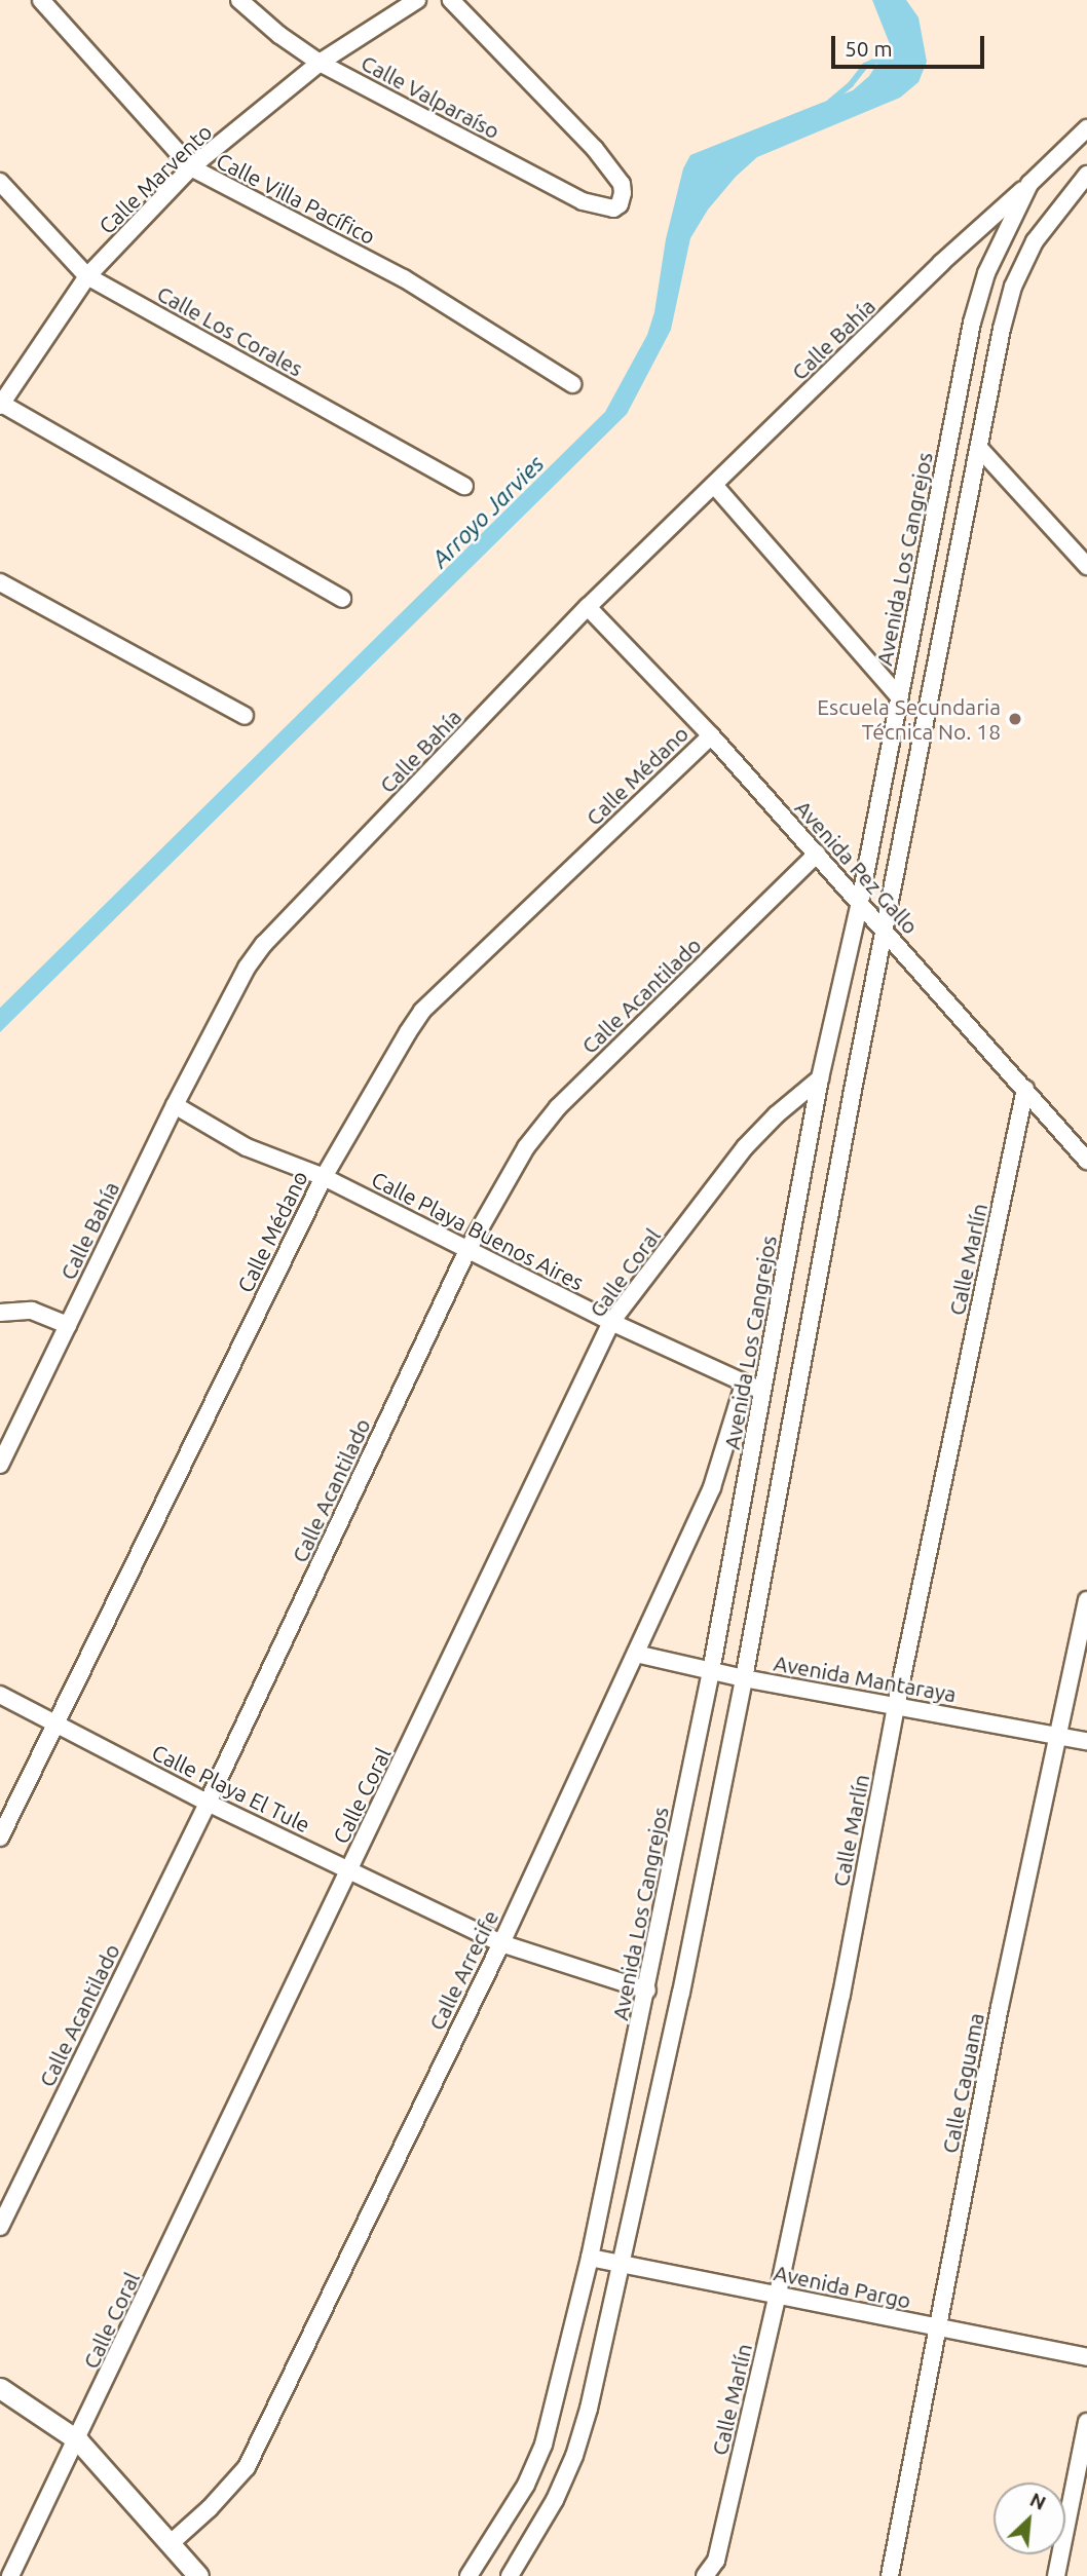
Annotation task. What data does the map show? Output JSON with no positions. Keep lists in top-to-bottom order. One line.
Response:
{"streets":{"street":["Calle Valparaíso","Calle Marvento","Calle Villa Pacífico","Calle Los Corales","Calle Bahía","Avenida Los Cangrejos","Calle Médano","Avenida Pez Gallo","Calle Acantilado","Calle Playa Buenos Aires","Calle Marlín","Calle Coral","Avenida Mantaraya","Calle Playa El Tule","Calle Arrecife","Calle Caguama","Avenida Pargo"]},"crossings":[["Calle Valparaíso","Calle Marvento"],["Calle Marvento","Calle Villa Pacífico"],["Calle Marvento","Calle Los Corales"],["Calle Bahía","Avenida Los Cangrejos"],["Calle Bahía","Avenida Pez Gallo"],["Calle Bahía","Calle Playa Buenos Aires"],["Avenida Los Cangrejos","Avenida Pez Gallo"],["Avenida Los Cangrejos","Calle Playa Buenos Aires"],["Avenida Los Cangrejos","Calle Coral"],["Avenida Los Cangrejos","Avenida Mantaraya"],["Avenida Los Cangrejos","Calle Playa El Tule"],["Avenida Los Cangrejos","Avenida Pargo"],["Calle Médano","Avenida Pez Gallo"],["Calle Médano","Calle Playa Buenos Aires"],["Calle Médano","Calle Playa El Tule"],["Avenida Pez Gallo","Calle Acantilado"],["Avenida Pez Gallo","Calle Marlín"],["Calle Acantilado","Calle Playa Buenos Aires"],["Calle Acantilado","Calle Playa El Tule"],["Calle Playa Buenos Aires","Calle Coral"],["Calle Playa Buenos Aires","Calle Arrecife"],["Calle Marlín","Avenida Mantaraya"],["Calle Marlín","Avenida Pargo"],["Calle Coral","Calle Playa El Tule"],["Avenida Mantaraya","Calle Arrecife"],["Avenida Mantaraya","Calle Caguama"],["Calle Playa El Tule","Calle Arrecife"],["Calle Caguama","Avenida Pargo"]],"water":["Arroyo Jarvies"],"places":["Escuela Secundaria Técnica No. 18"],"scale_bar":"50 m","north":"top right"}
